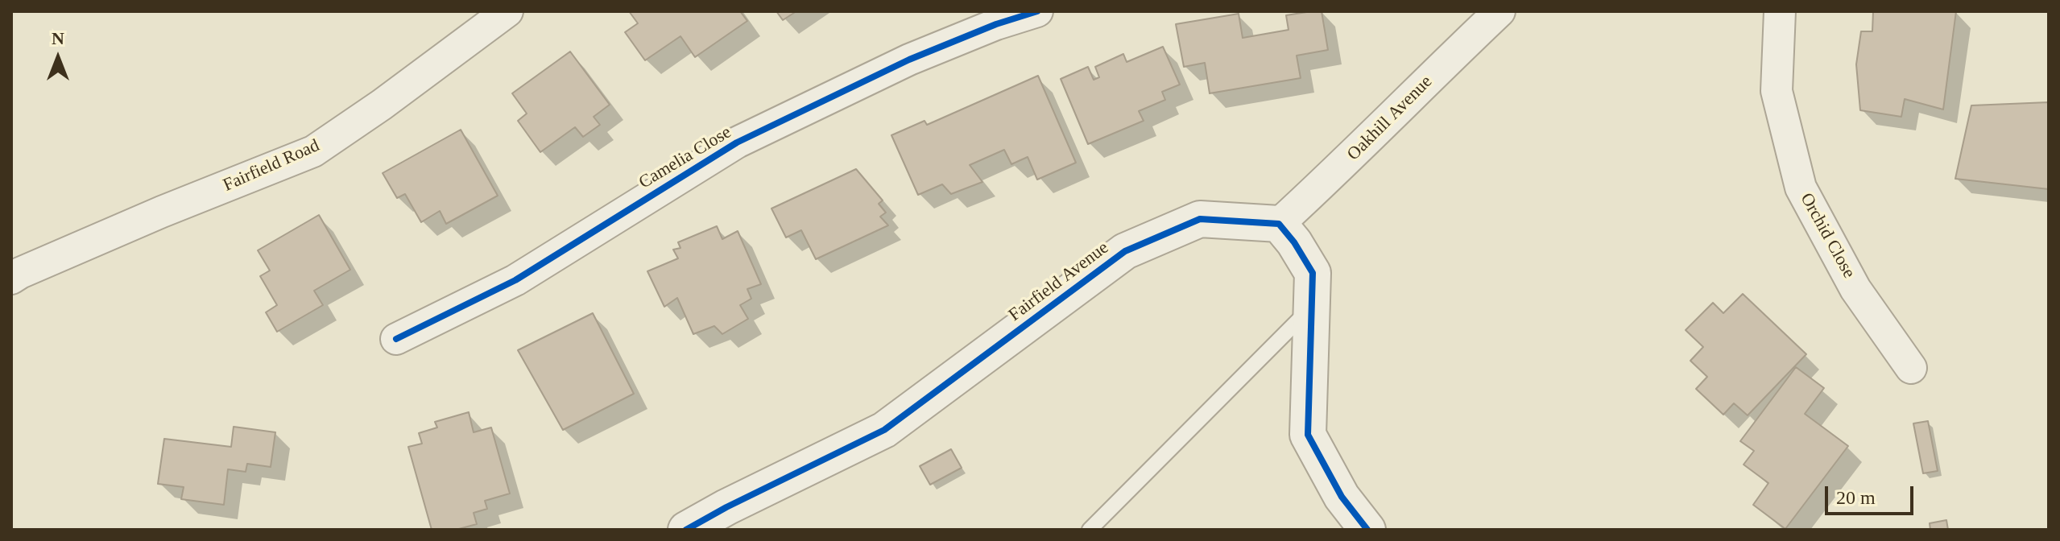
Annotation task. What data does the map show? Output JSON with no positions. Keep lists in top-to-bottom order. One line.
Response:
{"streets":{"street":["Oakhill Avenue","Camelia Close","Fairfield Road","Orchid Close","Fairfield Avenue"]},"crossings":[["Oakhill Avenue","Fairfield Avenue"]],"scale_bar":"20 m","north":"top"}
